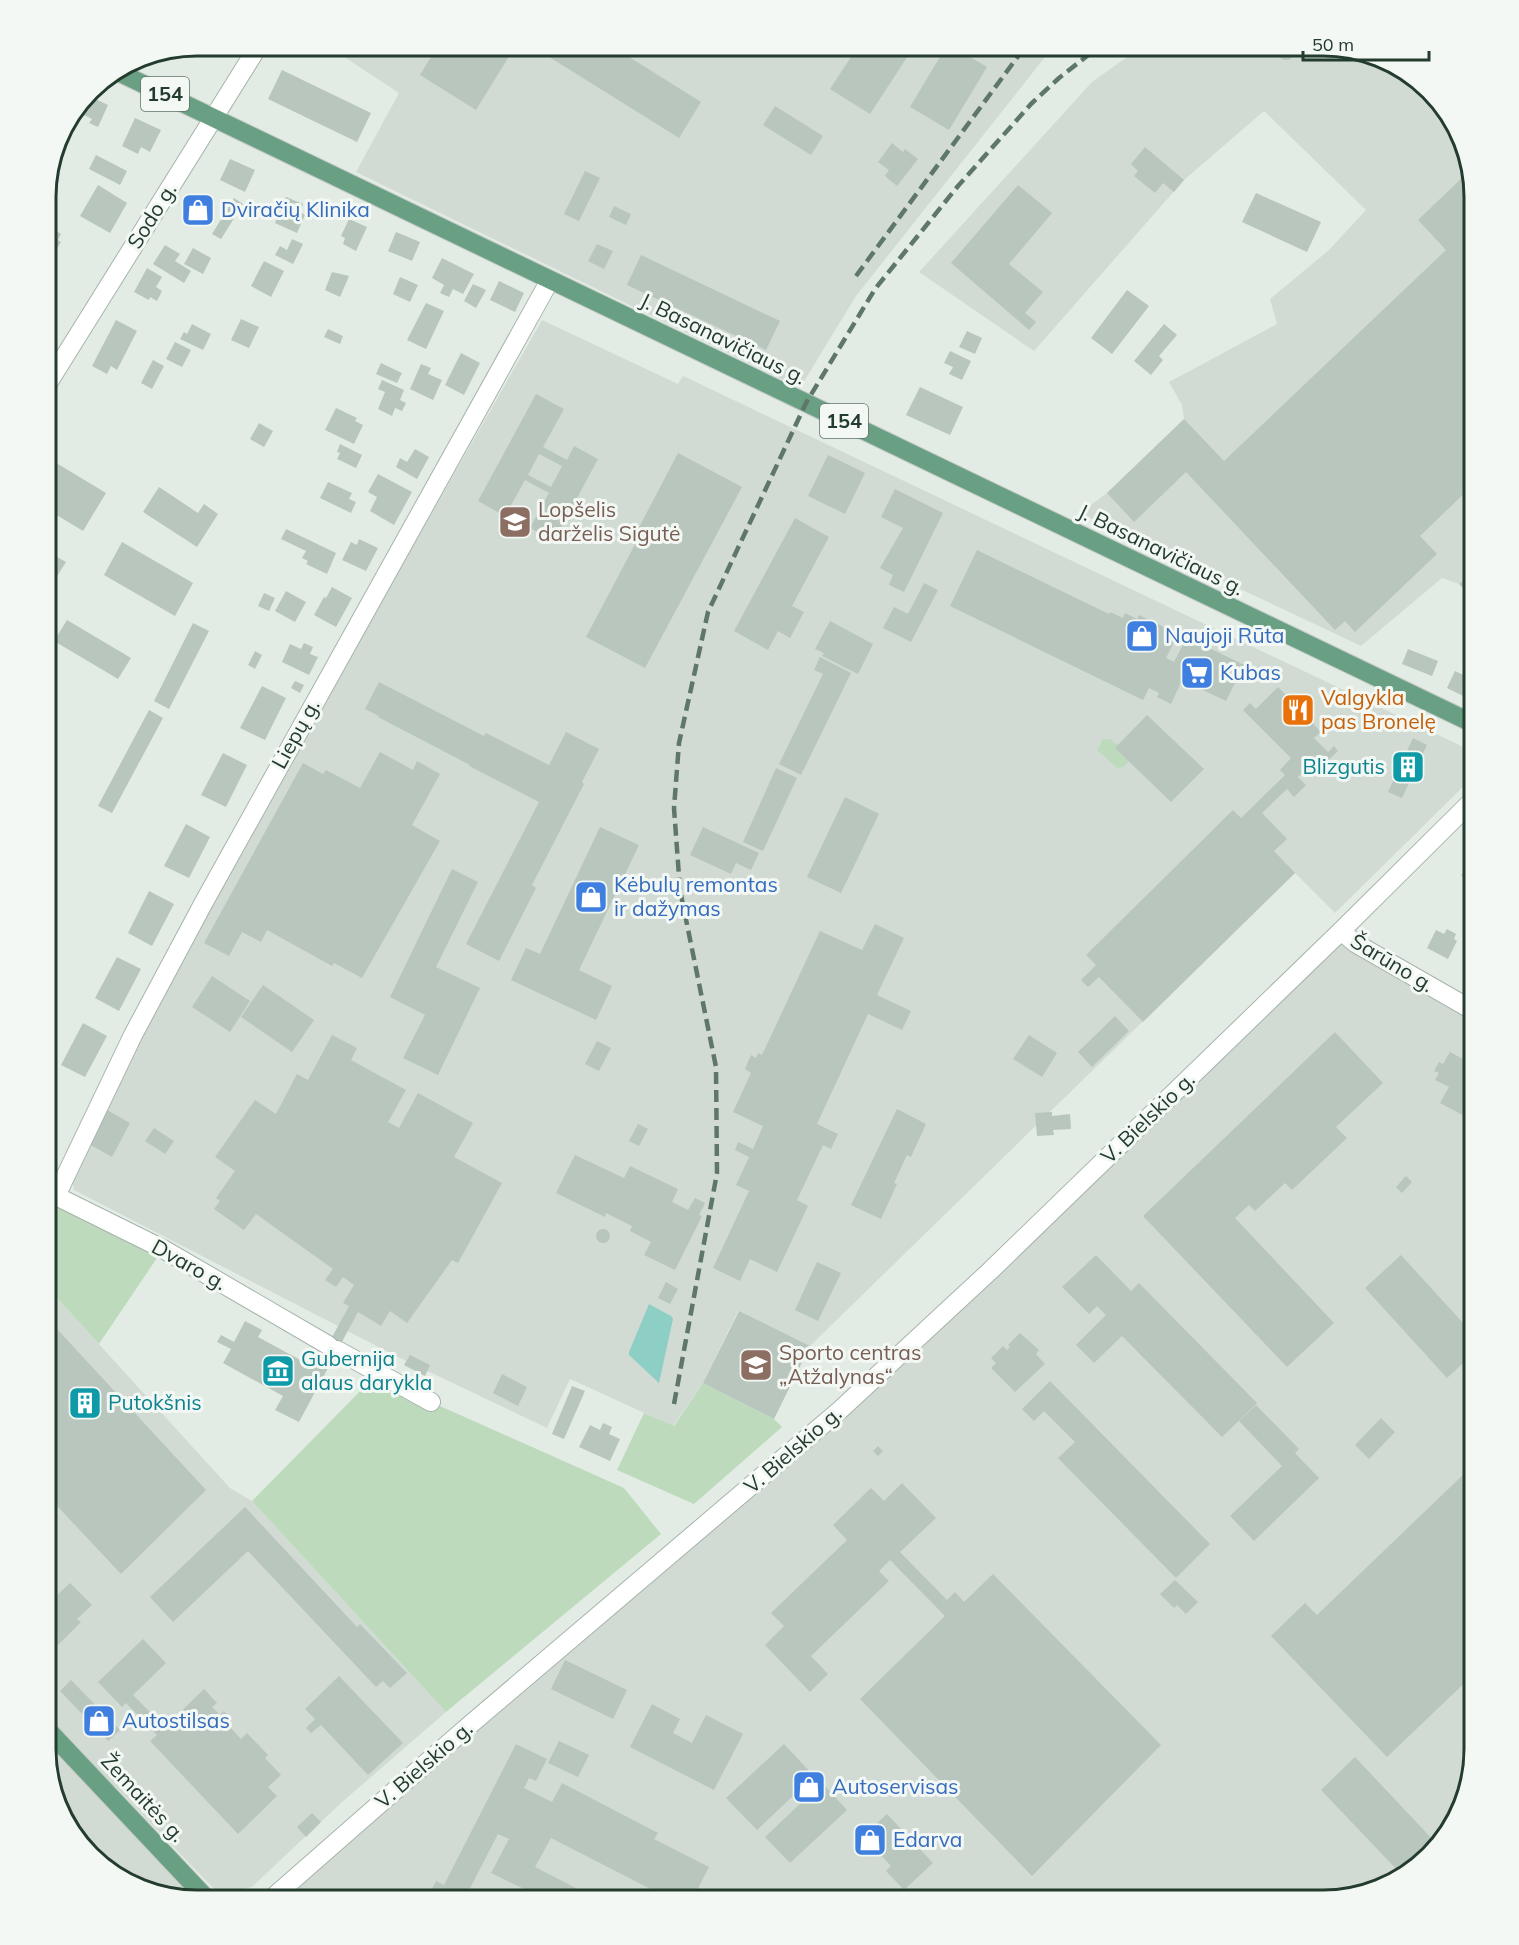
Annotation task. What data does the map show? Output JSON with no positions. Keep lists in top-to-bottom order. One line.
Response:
{"streets":{"main road":["154","J. Basanavičiaus g.","Žemaitės g."],"street":["Sodo g.","Liepų g.","Šarūno g.","V. Bielskio g.","Dvaro g."]},"crossings":[["Sodo g.","J. Basanavičiaus g."],["J. Basanavičiaus g.","Liepų g."],["Šarūno g.","V. Bielskio g."]],"places":{"shop":["Dviračių Klinika","Naujoji Rūta","Kėbulų remontas ir dažymas","Autostilsas","Autoservisas","Edarva"],"school or university":["Lopšelis darželis Sigutė","Sporto centras „Atžalynas“"],"supermarket":["Kubas"],"restaurant":["Valgykla pas Bronelę"],"building":["Blizgutis","Putokšnis"],"museum":["Gubernija alaus darykla"]},"scale_bar":"50 m"}
